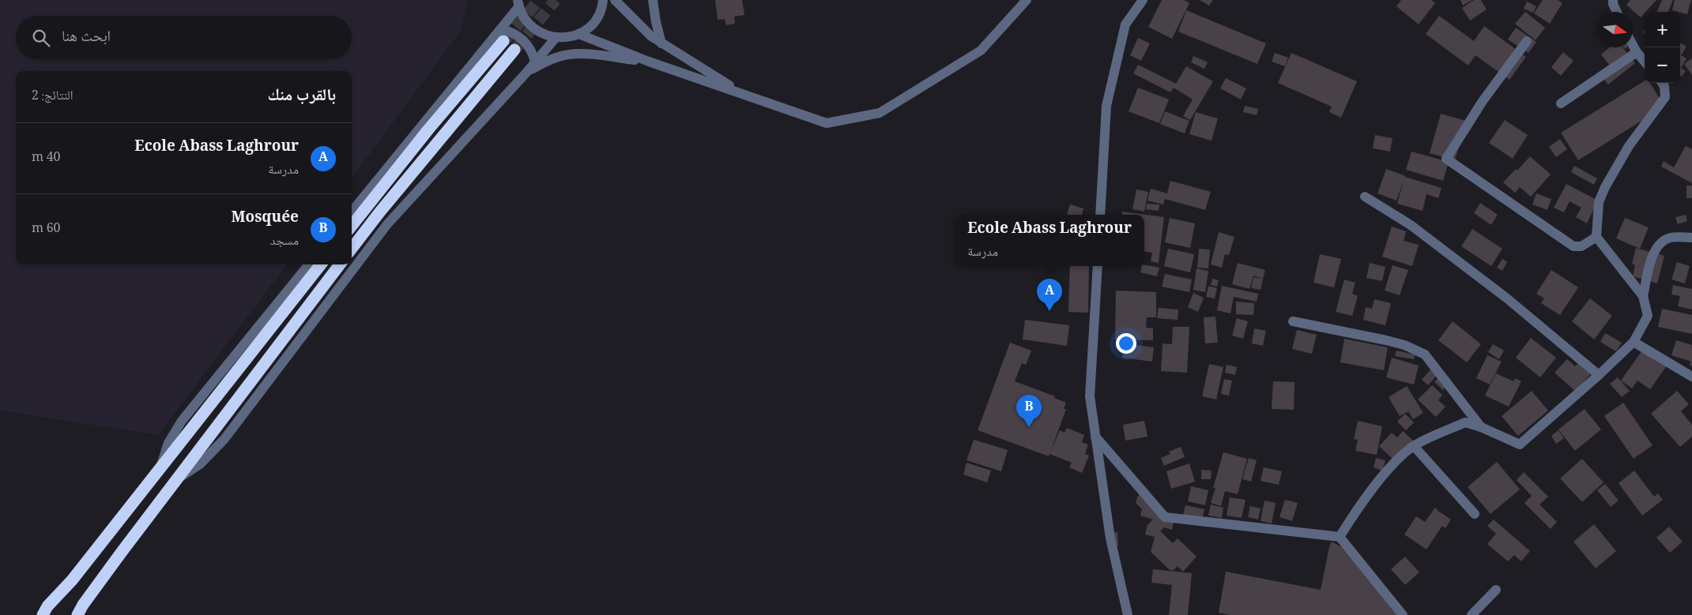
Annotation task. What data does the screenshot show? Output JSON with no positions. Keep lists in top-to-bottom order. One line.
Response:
{"north":"right","page":{"map_buttons":["+","−"],"search":"ابحث هنا","heading":["بالقرب منك","النتائج: 2"],"list":[{"mark":"A","name":"Ecole Abass Laghrour","note":"مدرسة","value":"40 m"},{"mark":"B","name":"Mosquée","note":"مسجد","value":"60 m"}],"popup":["Ecole Abass Laghrour","مدرسة"],"pins":["A","B"]}}
